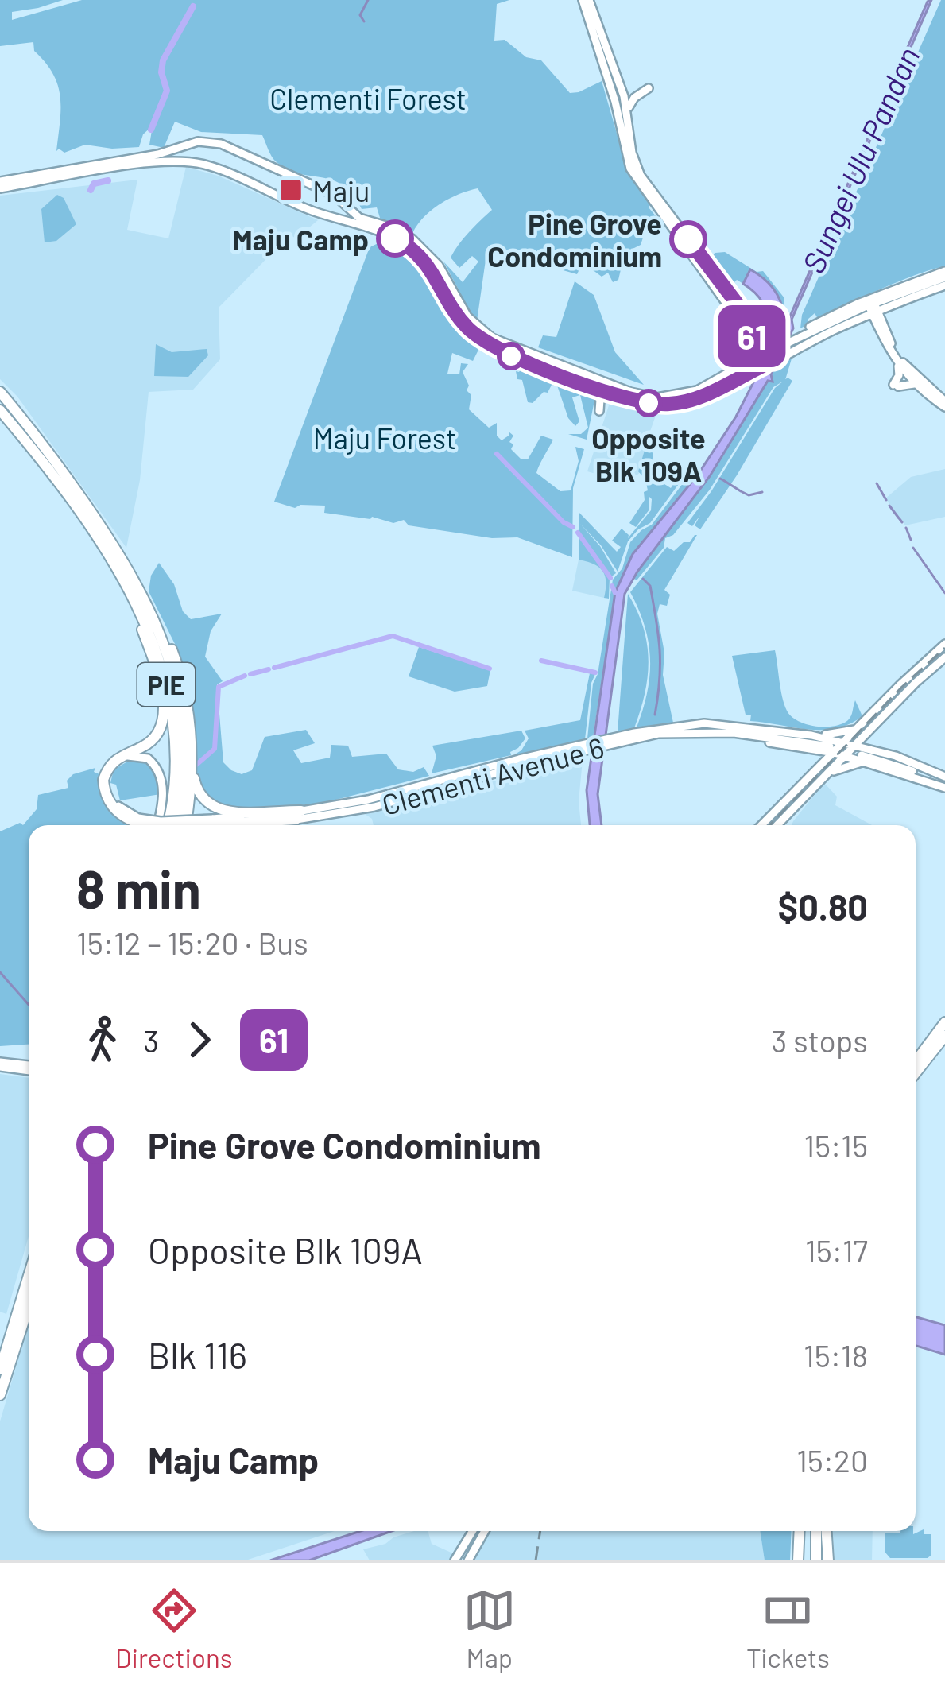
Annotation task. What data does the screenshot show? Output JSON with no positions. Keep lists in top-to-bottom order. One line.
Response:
{"streets":{"highway":["PIE"],"main road":["Clementi Avenue 6"]},"water":["Sungei Ulu Pandan"],"parks":["Clementi Forest","Maju Forest"],"places":{"transit":["Maju"],"other":["Maju Camp","Pine Grove Condominium","Opposite Blk 109A"]},"lines":["bus line 61"],"page":{"on_map":"61","heading":["8 min","15:12 – 15:20 · Bus","$0.80"],"legs":["3","61","3 stops"],"list":[{"name":"Pine Grove Condominium","value":"15:15"},{"name":"Opposite Blk 109A","value":"15:17"},{"name":"Blk 116","value":"15:18"},{"name":"Maju Camp","value":"15:20"}],"tabs":["Directions","Map","Tickets"]}}
